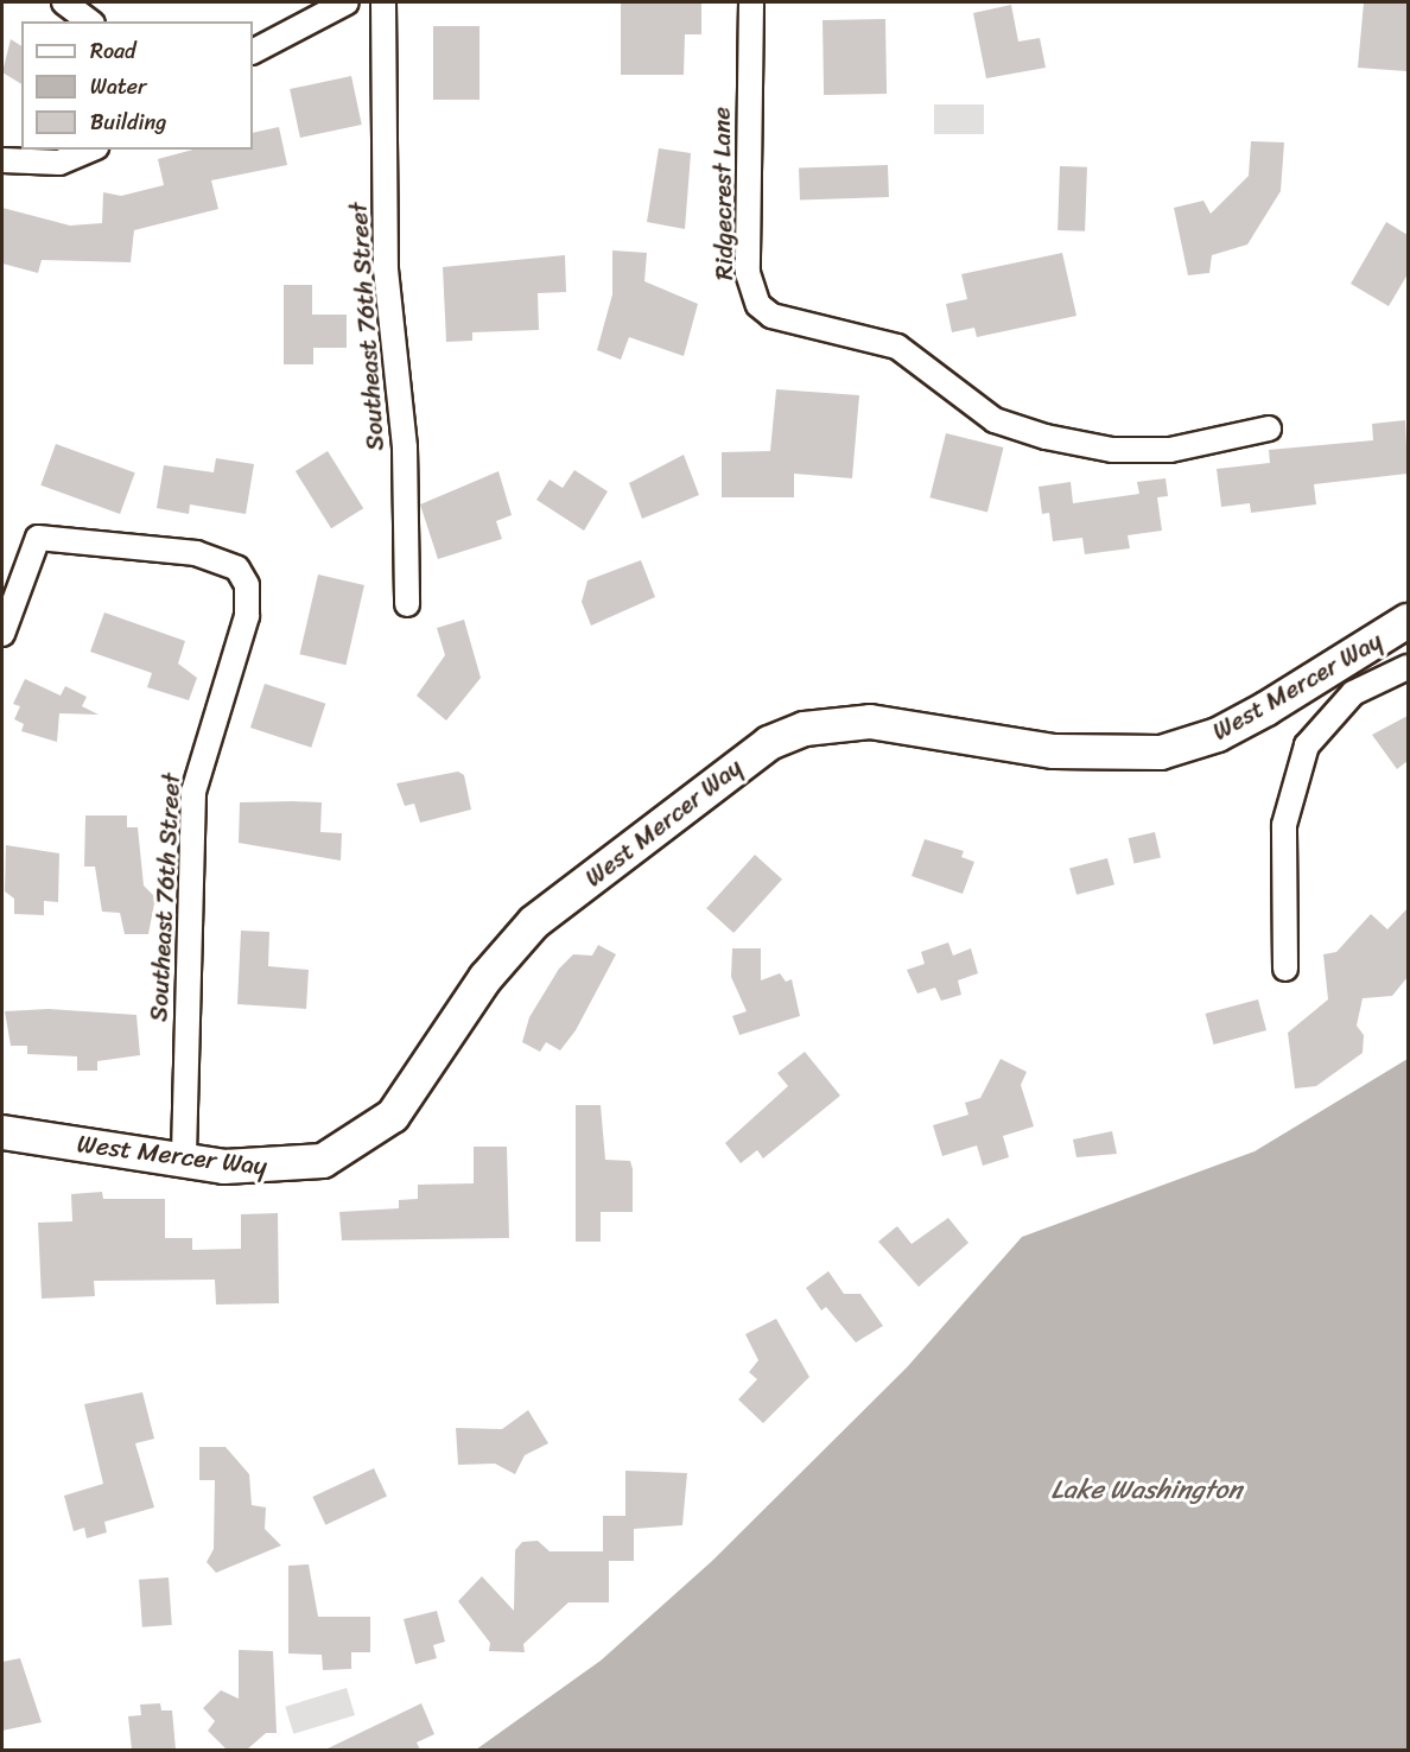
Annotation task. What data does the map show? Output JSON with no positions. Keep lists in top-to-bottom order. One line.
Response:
{"streets":{"street":["Ridgecrest Lane","Southeast 76th Street","West Mercer Way"]},"crossings":[["Southeast 76th Street","West Mercer Way"]],"water":["Lake Washington"],"legend":["Road","Water","Building"]}
